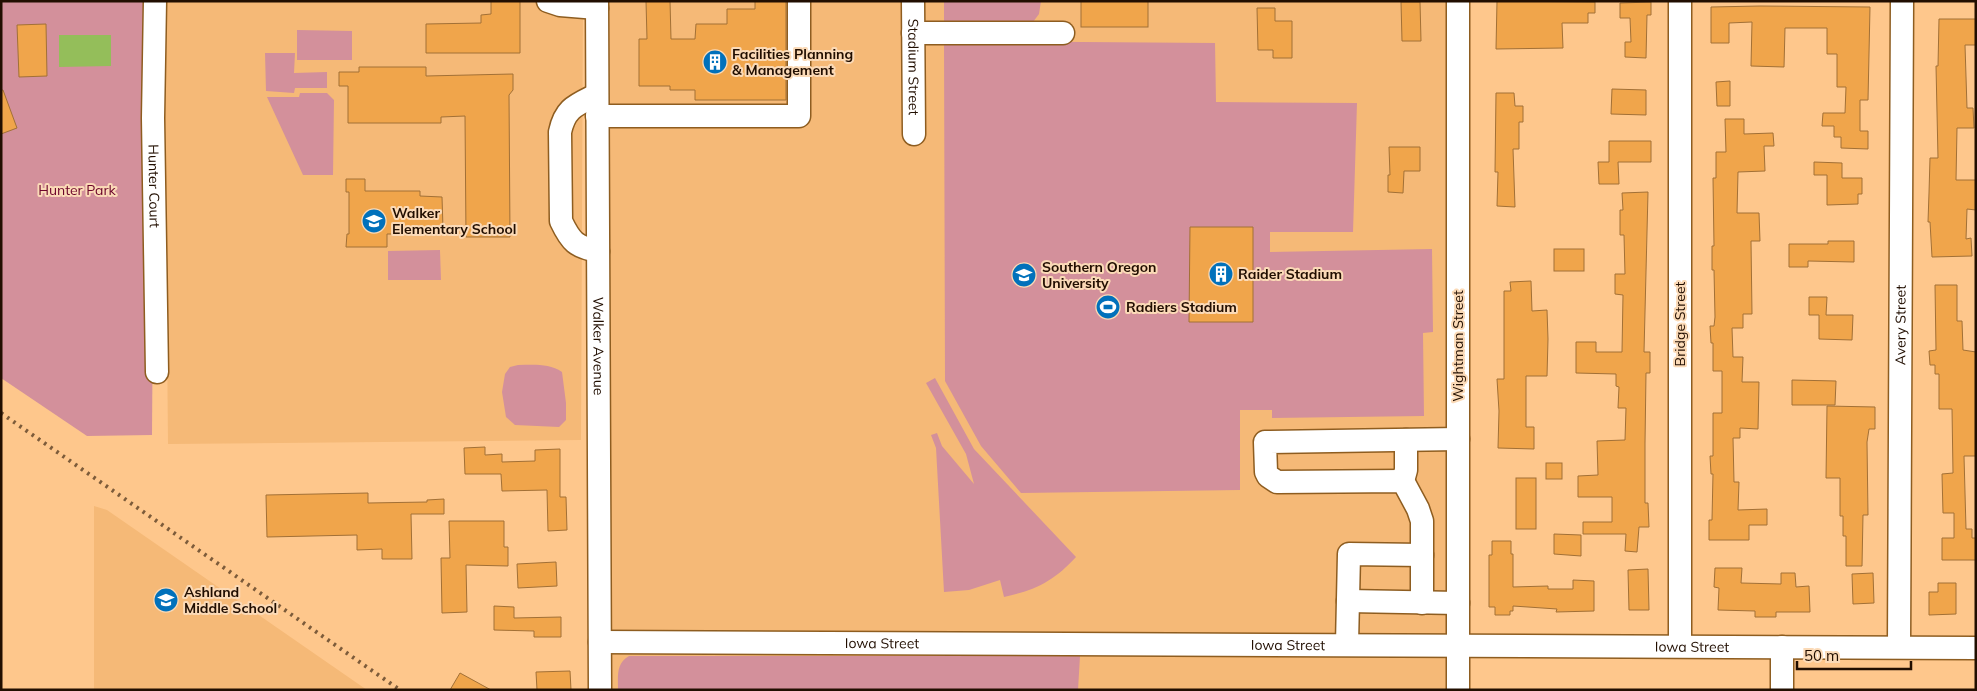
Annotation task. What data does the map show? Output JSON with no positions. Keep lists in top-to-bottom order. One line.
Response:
{"streets":{"street":["Stadium Street","Hunter Court","Bridge Street","Avery Street","Walker Avenue","Wightman Street","Iowa Street"]},"crossings":[["Bridge Street","Iowa Street"],["Avery Street","Iowa Street"],["Walker Avenue","Iowa Street"],["Wightman Street","Iowa Street"]],"parks":["Hunter Park"],"places":{"building":["Facilities Planning & Management","Raider Stadium"],"school or university":["Walker Elementary School","Southern Oregon University","Ashland Middle School"],"sports":["Radiers Stadium"]},"scale_bar":"50 m"}
